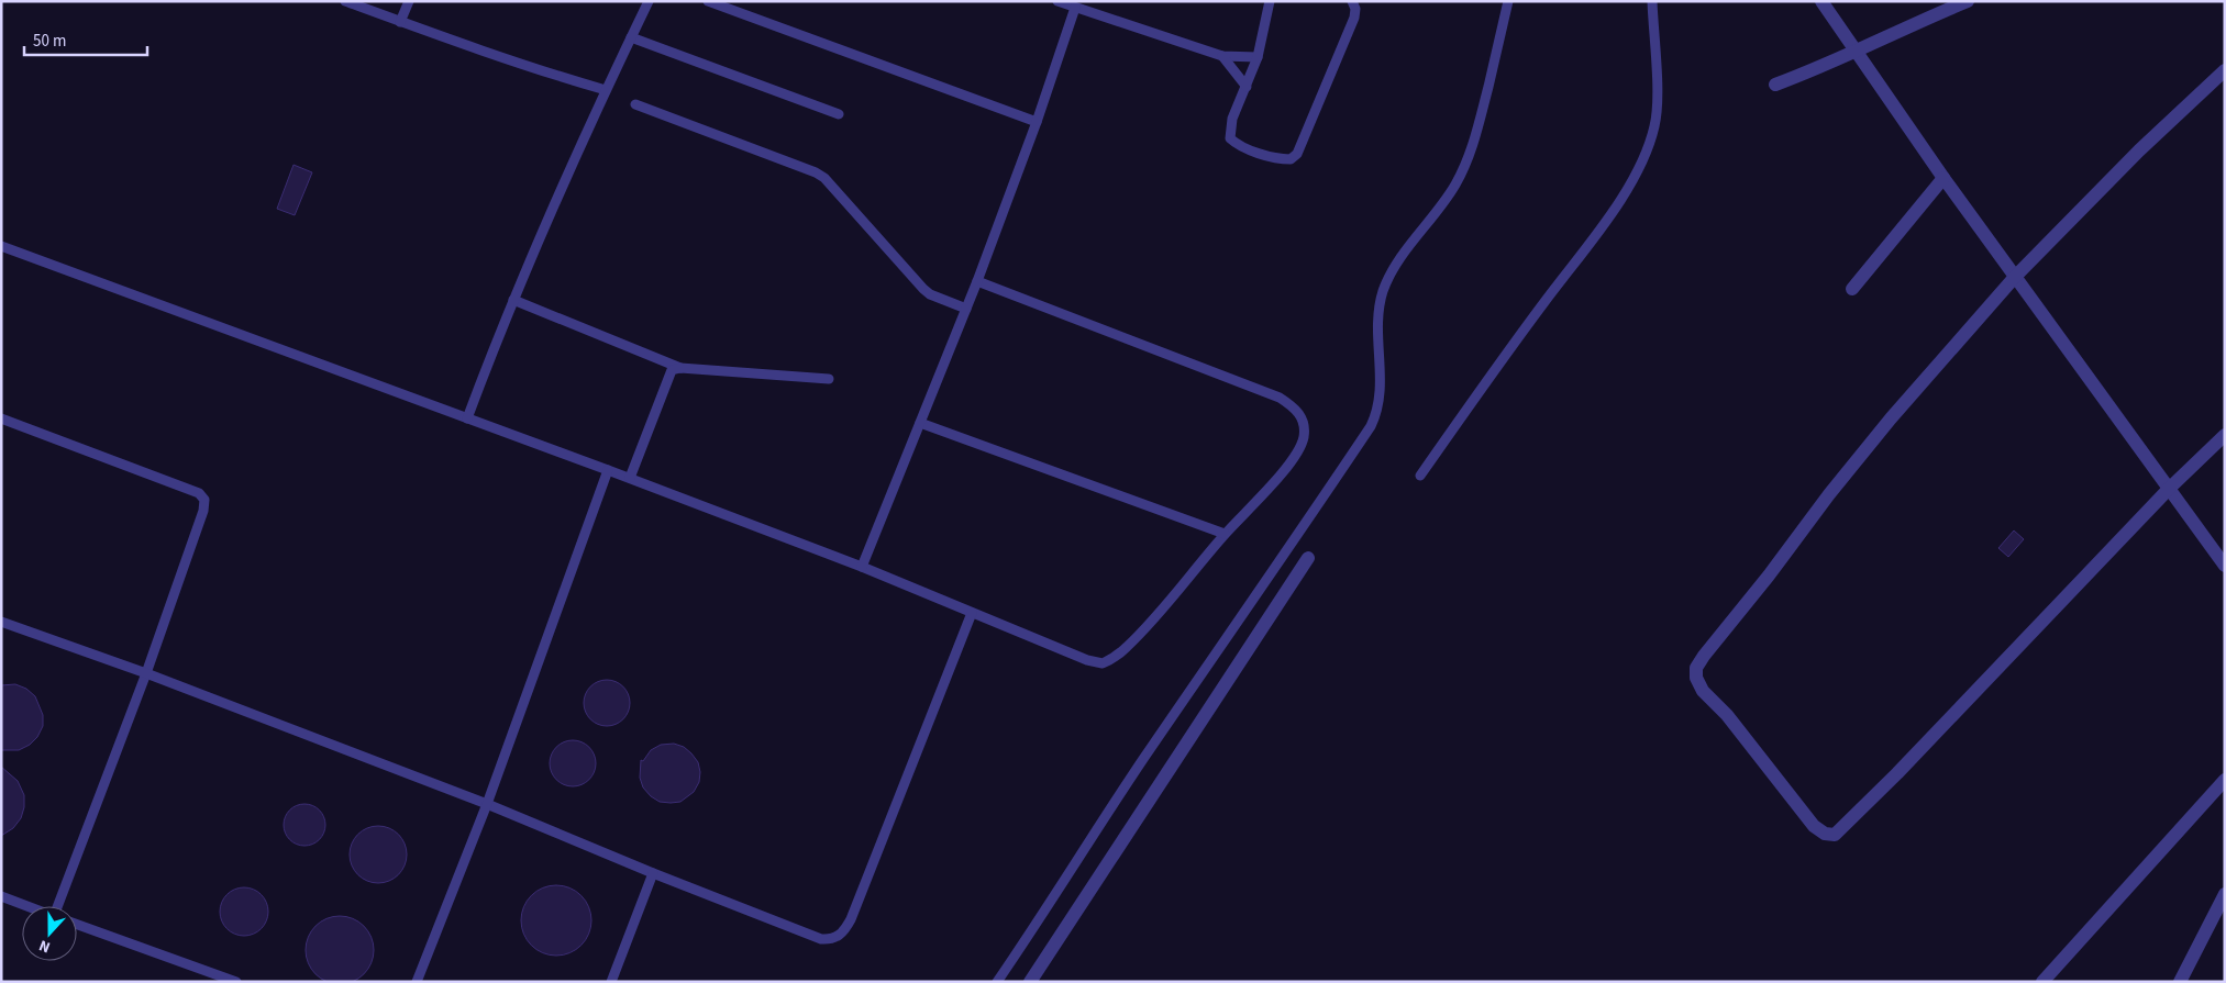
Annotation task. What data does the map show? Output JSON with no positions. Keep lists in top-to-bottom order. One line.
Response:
{"scale_bar":"50 m","north":"bottom"}
